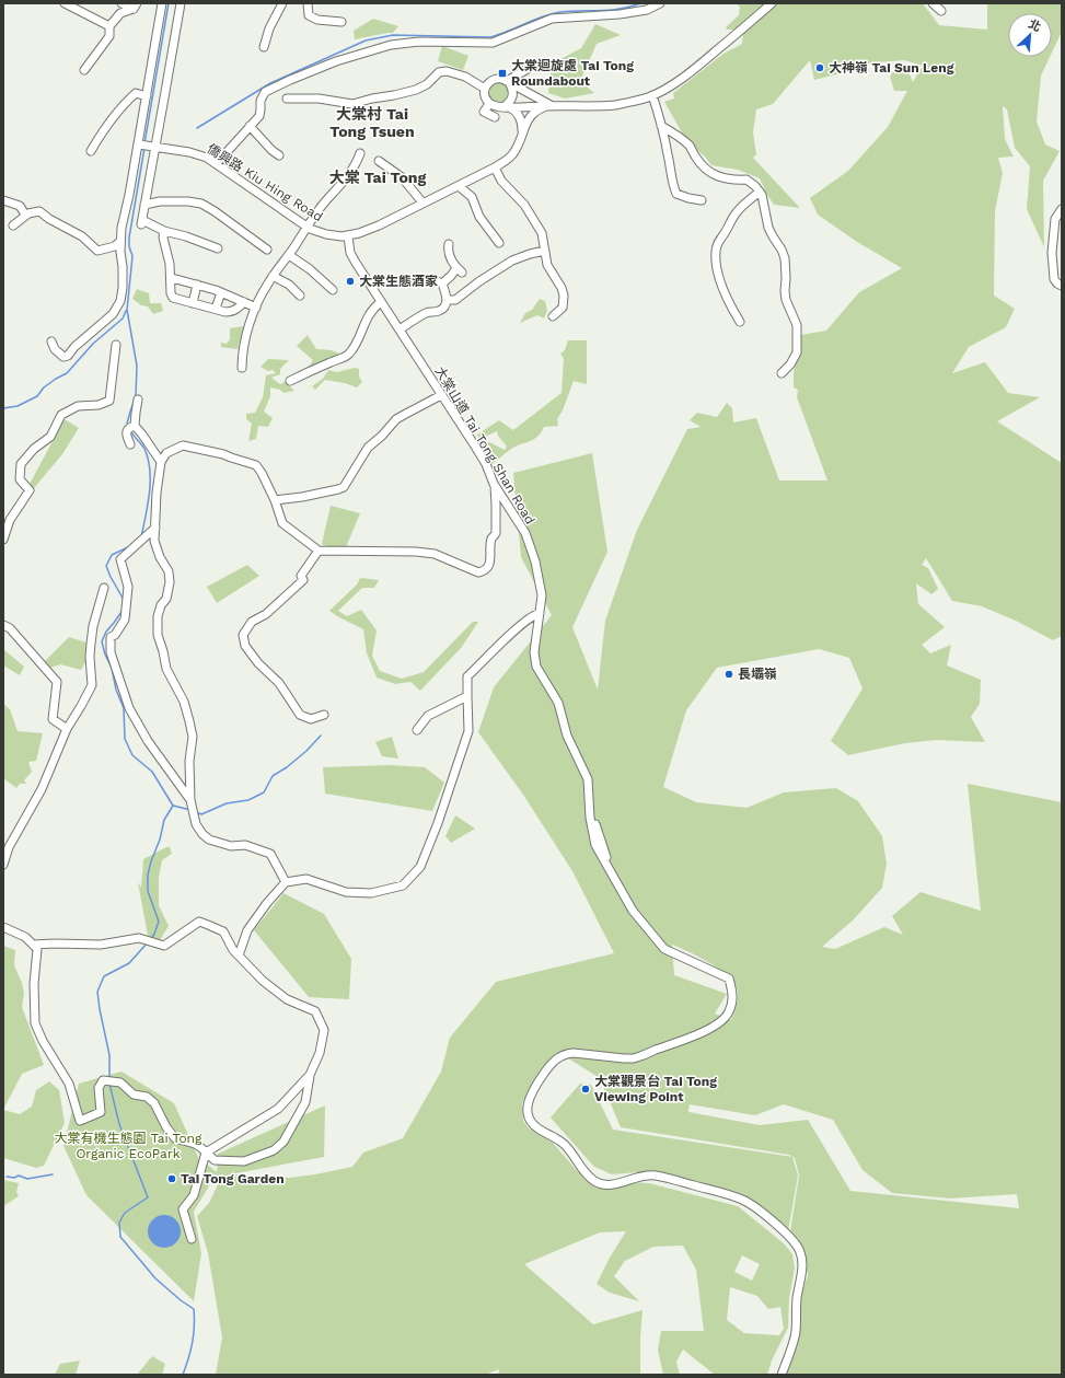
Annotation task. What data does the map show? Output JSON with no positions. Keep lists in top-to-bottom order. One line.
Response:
{"streets":{"street":["僑興路 Kiu Hing Road","大棠山道 Tai Tong Shan Road"]},"crossings":[["僑興路 Kiu Hing Road","大棠山道 Tai Tong Shan Road"]],"districts":["大棠村 Tai Tong Tsuen","大棠 Tai Tong"],"parks":["大棠有機生態園 Tai Tong Organic EcoPark"],"places":{"other":["大神嶺 Tai Sun Leng","大棠生態酒家","長壩嶺","大棠觀景台 Tai Tong Viewing Point","Tai Tong Garden"],"transit":["大棠迴旋處 Tai Tong Roundabout"]},"north":"top right"}
